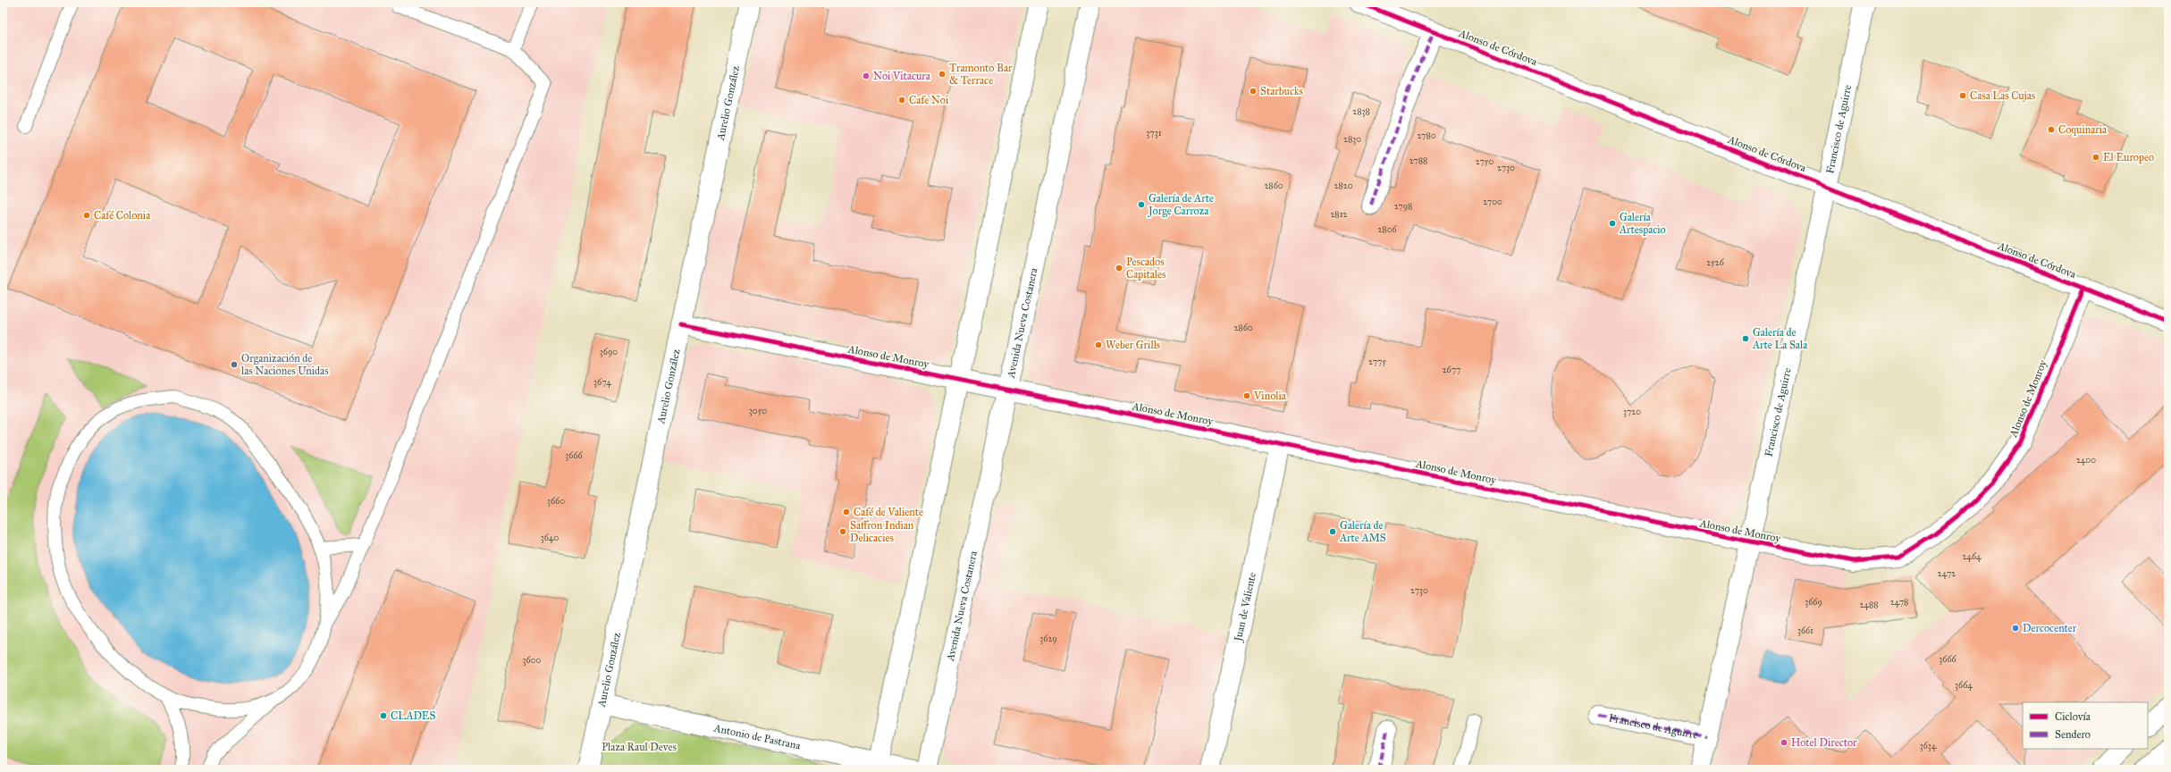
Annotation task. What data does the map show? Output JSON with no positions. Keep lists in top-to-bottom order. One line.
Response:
{"streets":{"street":["Alonso de Córdova","Aurelio González","Francisco de Aguirre","Avenida Nueva Costanera","Alonso de Monroy","Juan de Valiente","Antonio de Pastrana"]},"crossings":[["Alonso de Córdova","Francisco de Aguirre"],["Alonso de Córdova","Alonso de Monroy"],["Aurelio González","Alonso de Monroy"],["Aurelio González","Antonio de Pastrana"],["Francisco de Aguirre","Alonso de Monroy"],["Avenida Nueva Costanera","Alonso de Monroy"],["Alonso de Monroy","Juan de Valiente"]],"parks":["Plaza Raul Deves"],"places":["Tramonto Bar & Terrace","Noi Vitacura","Starbucks","Casa Las Cujas","Cafe Noi","Coquinaria","El Europeo","Galería de Arte Jorge Carroza","Café Colonia","Galería Artespacio","Pescados Capitales","Galería de Arte La Sala","Weber Grills","Organización de las Naciones Unidas","Vinolia","Café de Valiente","Saffron Indian Delicacies","Galería de Arte AMS","Dercocenter","CLADES","Hotel Director"],"house_numbers":["2838","3731","2780","2830","2788","2750","2730","2860","2820","2700","2798","2812","2806","2526","2860","3690","2775","2677","3674","3050","3720","3666","2400","3660","3640","2464","2472","2730","3669","2478","2488","3661","3629","3666","3600","3664","3634"],"legend":["Ciclovía","Sendero"]}
